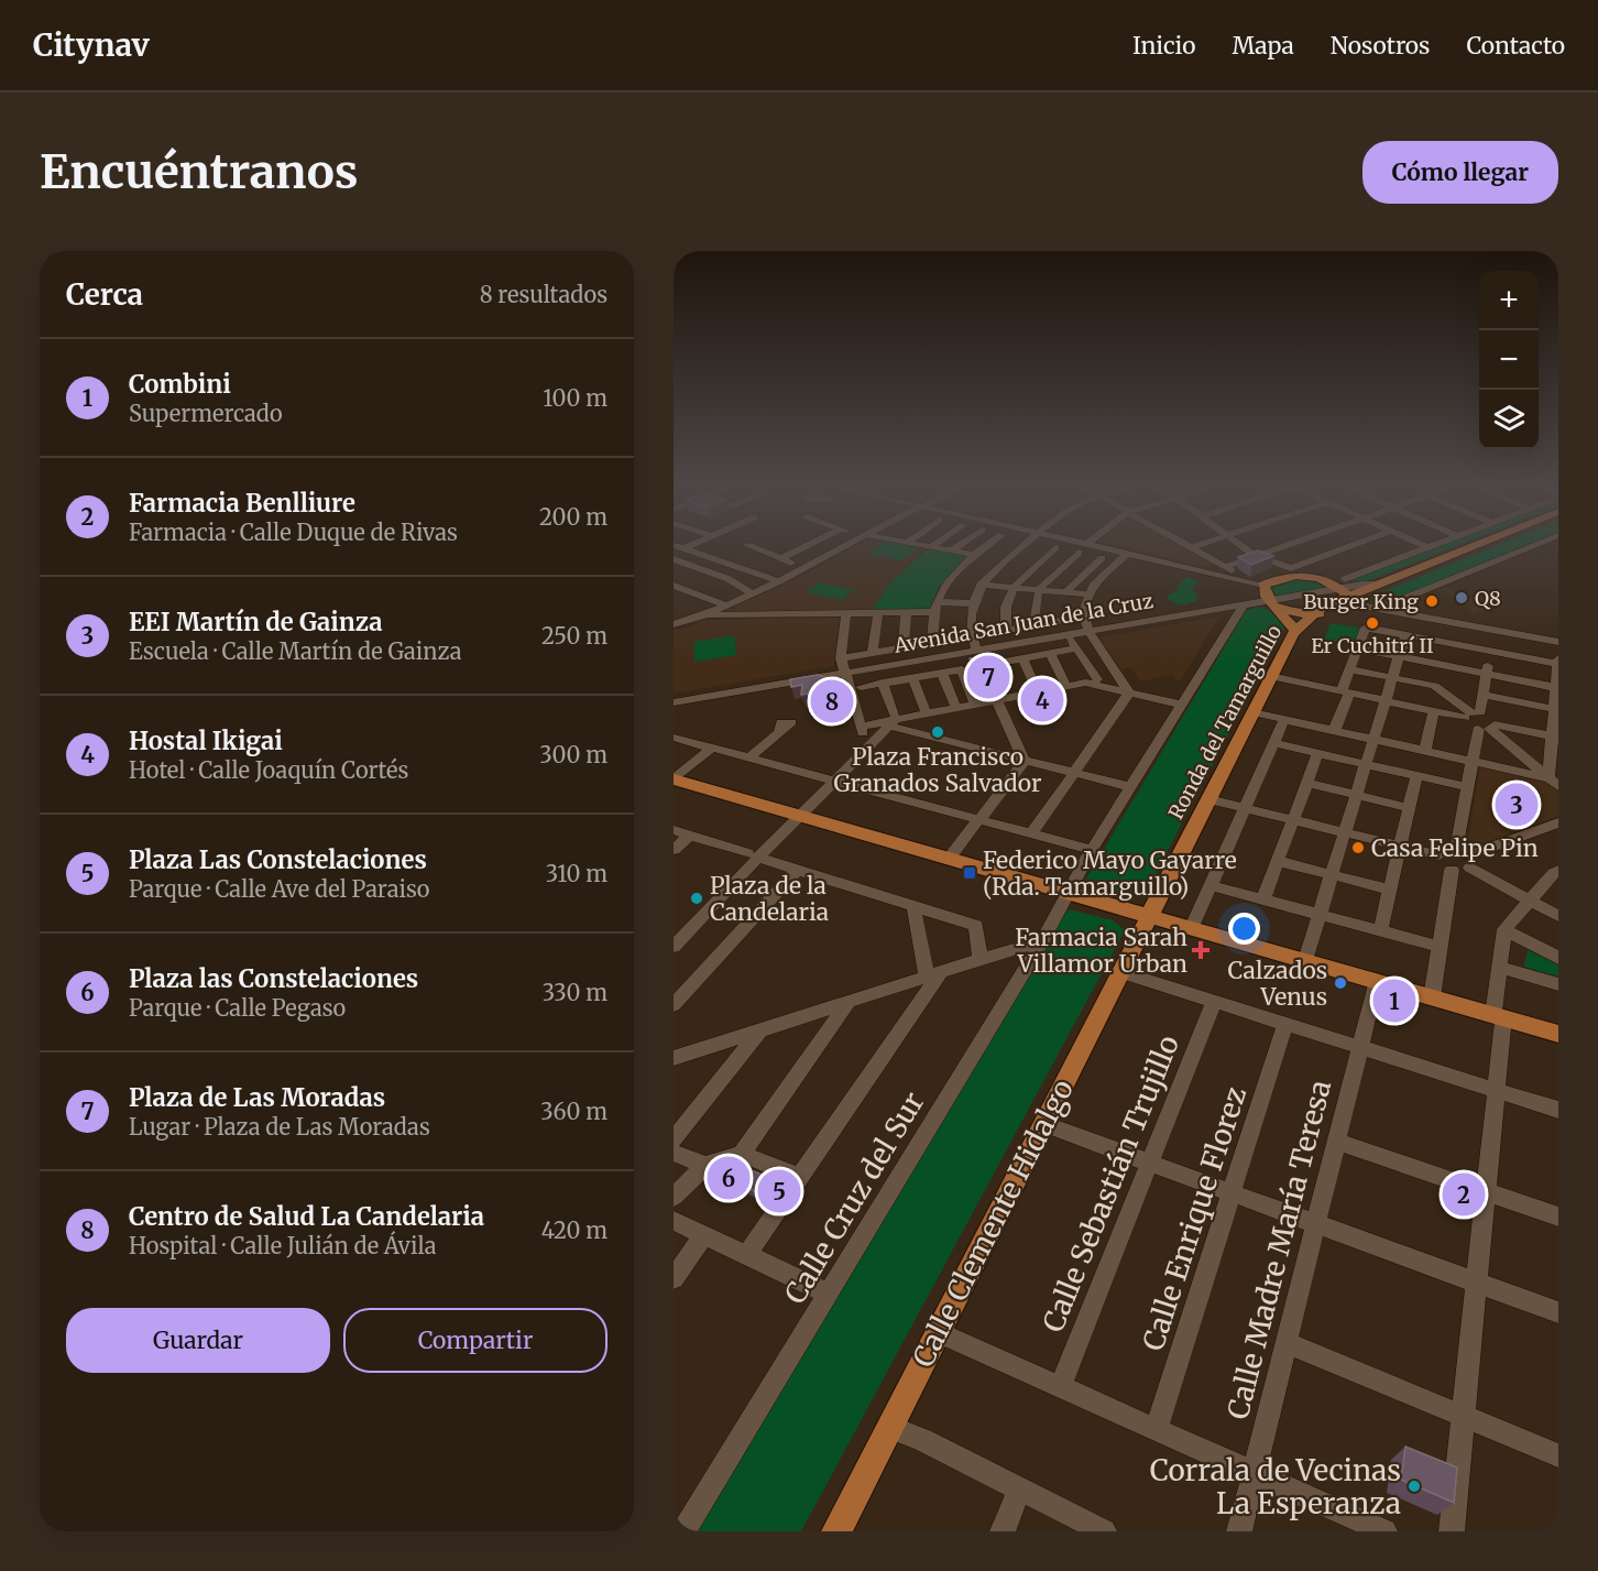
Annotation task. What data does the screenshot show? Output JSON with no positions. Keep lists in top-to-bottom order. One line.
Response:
{"streets":{"main road":["Ronda del Tamarguillo","Calle Clemente Hidalgo"],"street":["Avenida San Juan de la Cruz","Calle Sebastián Trujillo","Calle Cruz del Sur","Calle Enrique Florez","Calle Madre María Teresa"]},"crossings":[["Avenida San Juan de la Cruz","Calle Cruz del Sur"],["Ronda del Tamarguillo","Calle Clemente Hidalgo"]],"places":{"other":["Q8","Burger King","Er Cuchitrí II","Plaza Francisco Granados Salvador","Casa Felipe Pin","Plaza de la Candelaria","Calzados Venus","Corrala de Vecinas La Esperanza"],"transit":["Federico Mayo Gayarre (Rda. Tamarguillo)"],"health":["Farmacia Sarah Villamor Urban"]},"page":{"header":"Citynav","nav":["Inicio","Mapa","Nosotros","Contacto"],"buttons":["Cómo llegar",["Guardar","Compartir"]],"title":"Encuéntranos","heading":["Cerca","8 resultados"],"map_buttons":["+","−"],"list":[{"mark":"1","name":"Combini","note":"Supermercado","value":"100 m"},{"mark":"2","name":"Farmacia Benlliure","note":"Farmacia · Calle Duque de Rivas","value":"200 m"},{"mark":"3","name":"EEI Martín de Gainza","note":"Escuela · Calle Martín de Gainza","value":"250 m"},{"mark":"4","name":"Hostal Ikigai","note":"Hotel · Calle Joaquín Cortés","value":"300 m"},{"mark":"5","name":"Plaza Las Constelaciones","note":"Parque · Calle Ave del Paraiso","value":"310 m"},{"mark":"6","name":"Plaza las Constelaciones","note":"Parque · Calle Pegaso","value":"330 m"},{"mark":"7","name":"Plaza de Las Moradas","note":"Lugar · Plaza de Las Moradas","value":"360 m"},{"mark":"8","name":"Centro de Salud La Candelaria","note":"Hospital · Calle Julián de Ávila","value":"420 m"}],"pins":["7","4","8","3","1","6","5","2"]}}
